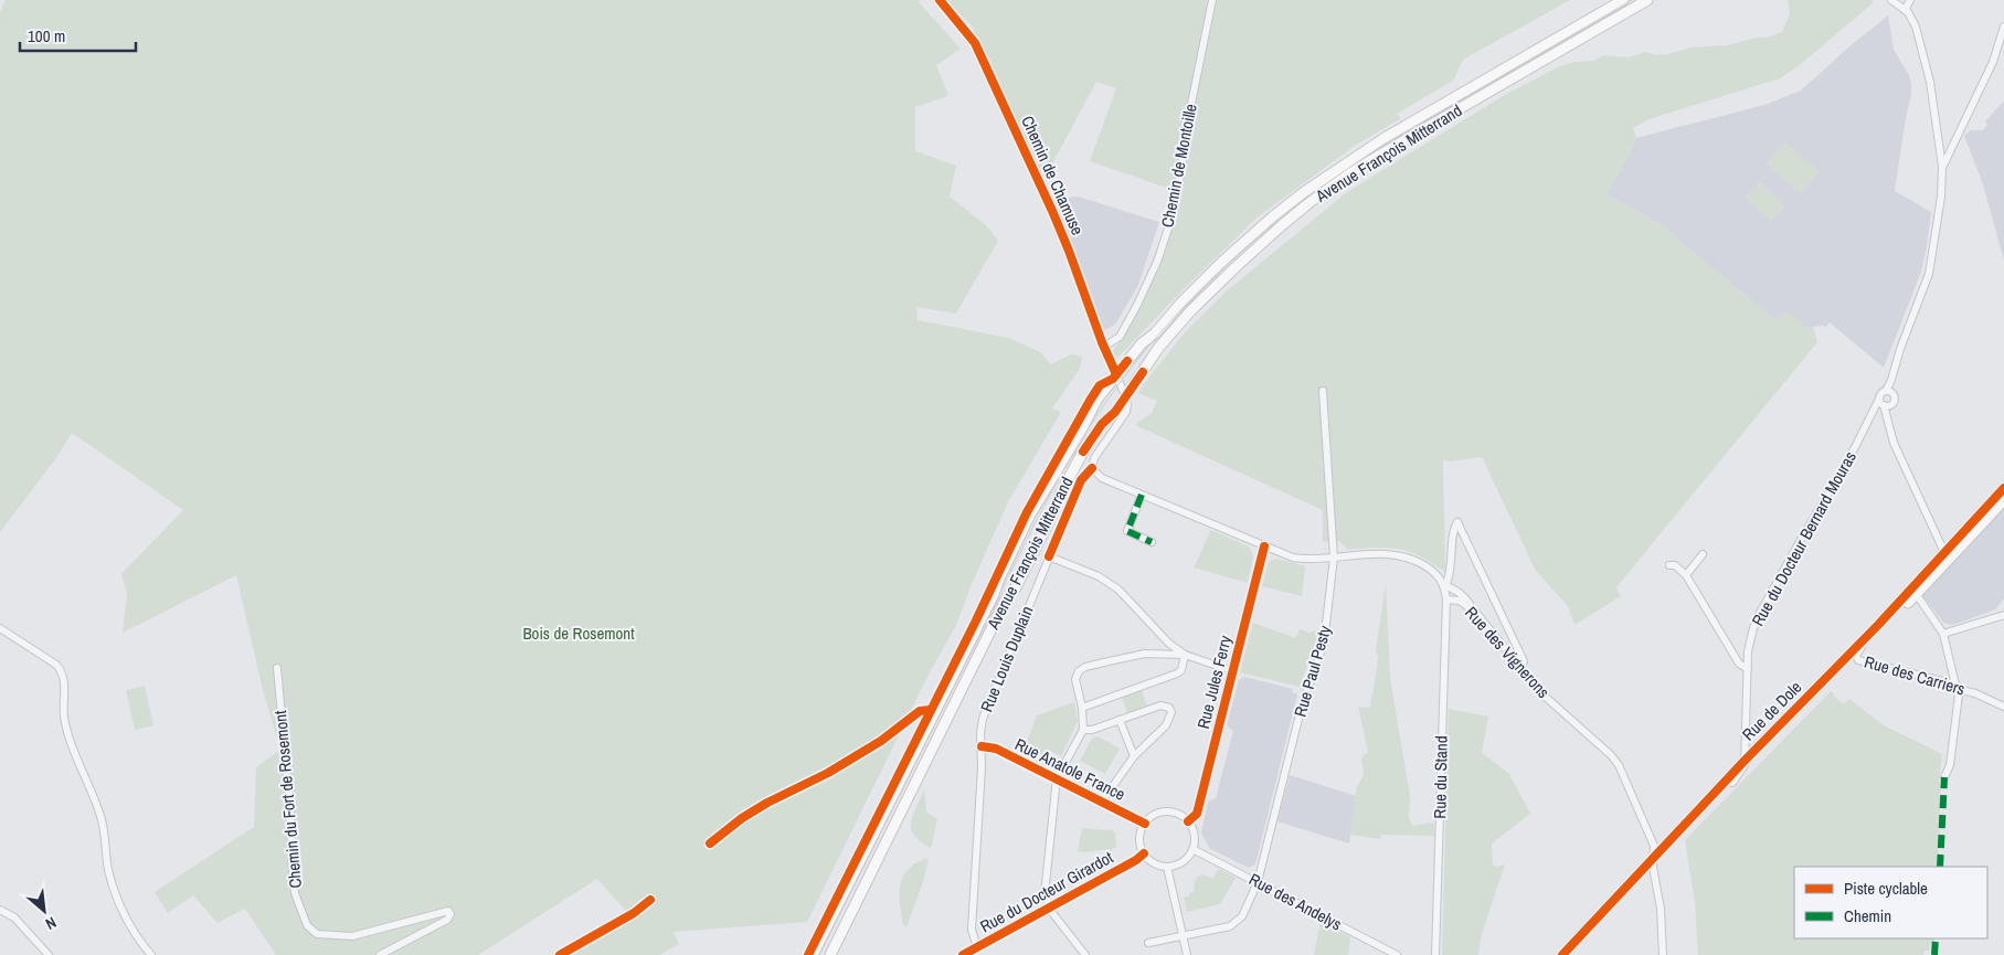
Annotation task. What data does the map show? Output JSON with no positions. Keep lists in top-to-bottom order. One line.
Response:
{"streets":{"main road":["Avenue François Mitterrand","Rue de Dole"],"street":["Chemin de Montoille","Chemin de Chamuse","Rue du Docteur Bernard Mouras","Rue des Vignerons","Rue Louis Duplain","Rue Paul Pesty","Rue des Carriers","Rue Jules Ferry","Rue Anatole France","Rue du Stand","Chemin du Fort de Rosemont","Rue du Docteur Girardot","Rue des Andelys"]},"crossings":[["Avenue François Mitterrand","Chemin de Chamuse"],["Avenue François Mitterrand","Rue Louis Duplain"],["Chemin de Montoille","Chemin de Chamuse"],["Chemin de Chamuse","Rue Louis Duplain"],["Rue du Docteur Bernard Mouras","Rue de Dole"],["Rue des Vignerons","Rue de Dole"],["Rue des Vignerons","Rue du Stand"],["Rue Louis Duplain","Rue Anatole France"],["Rue Louis Duplain","Rue du Docteur Girardot"],["Rue Paul Pesty","Rue des Andelys"],["Rue des Carriers","Rue de Dole"],["Rue Jules Ferry","Rue Anatole France"],["Rue Jules Ferry","Rue du Docteur Girardot"],["Rue Jules Ferry","Rue des Andelys"],["Rue Anatole France","Rue du Docteur Girardot"],["Rue Anatole France","Rue des Andelys"],["Rue du Docteur Girardot","Rue des Andelys"]],"parks":["Bois de Rosemont"],"legend":["Piste cyclable","Chemin"],"scale_bar":"100 m","north":"bottom right"}
